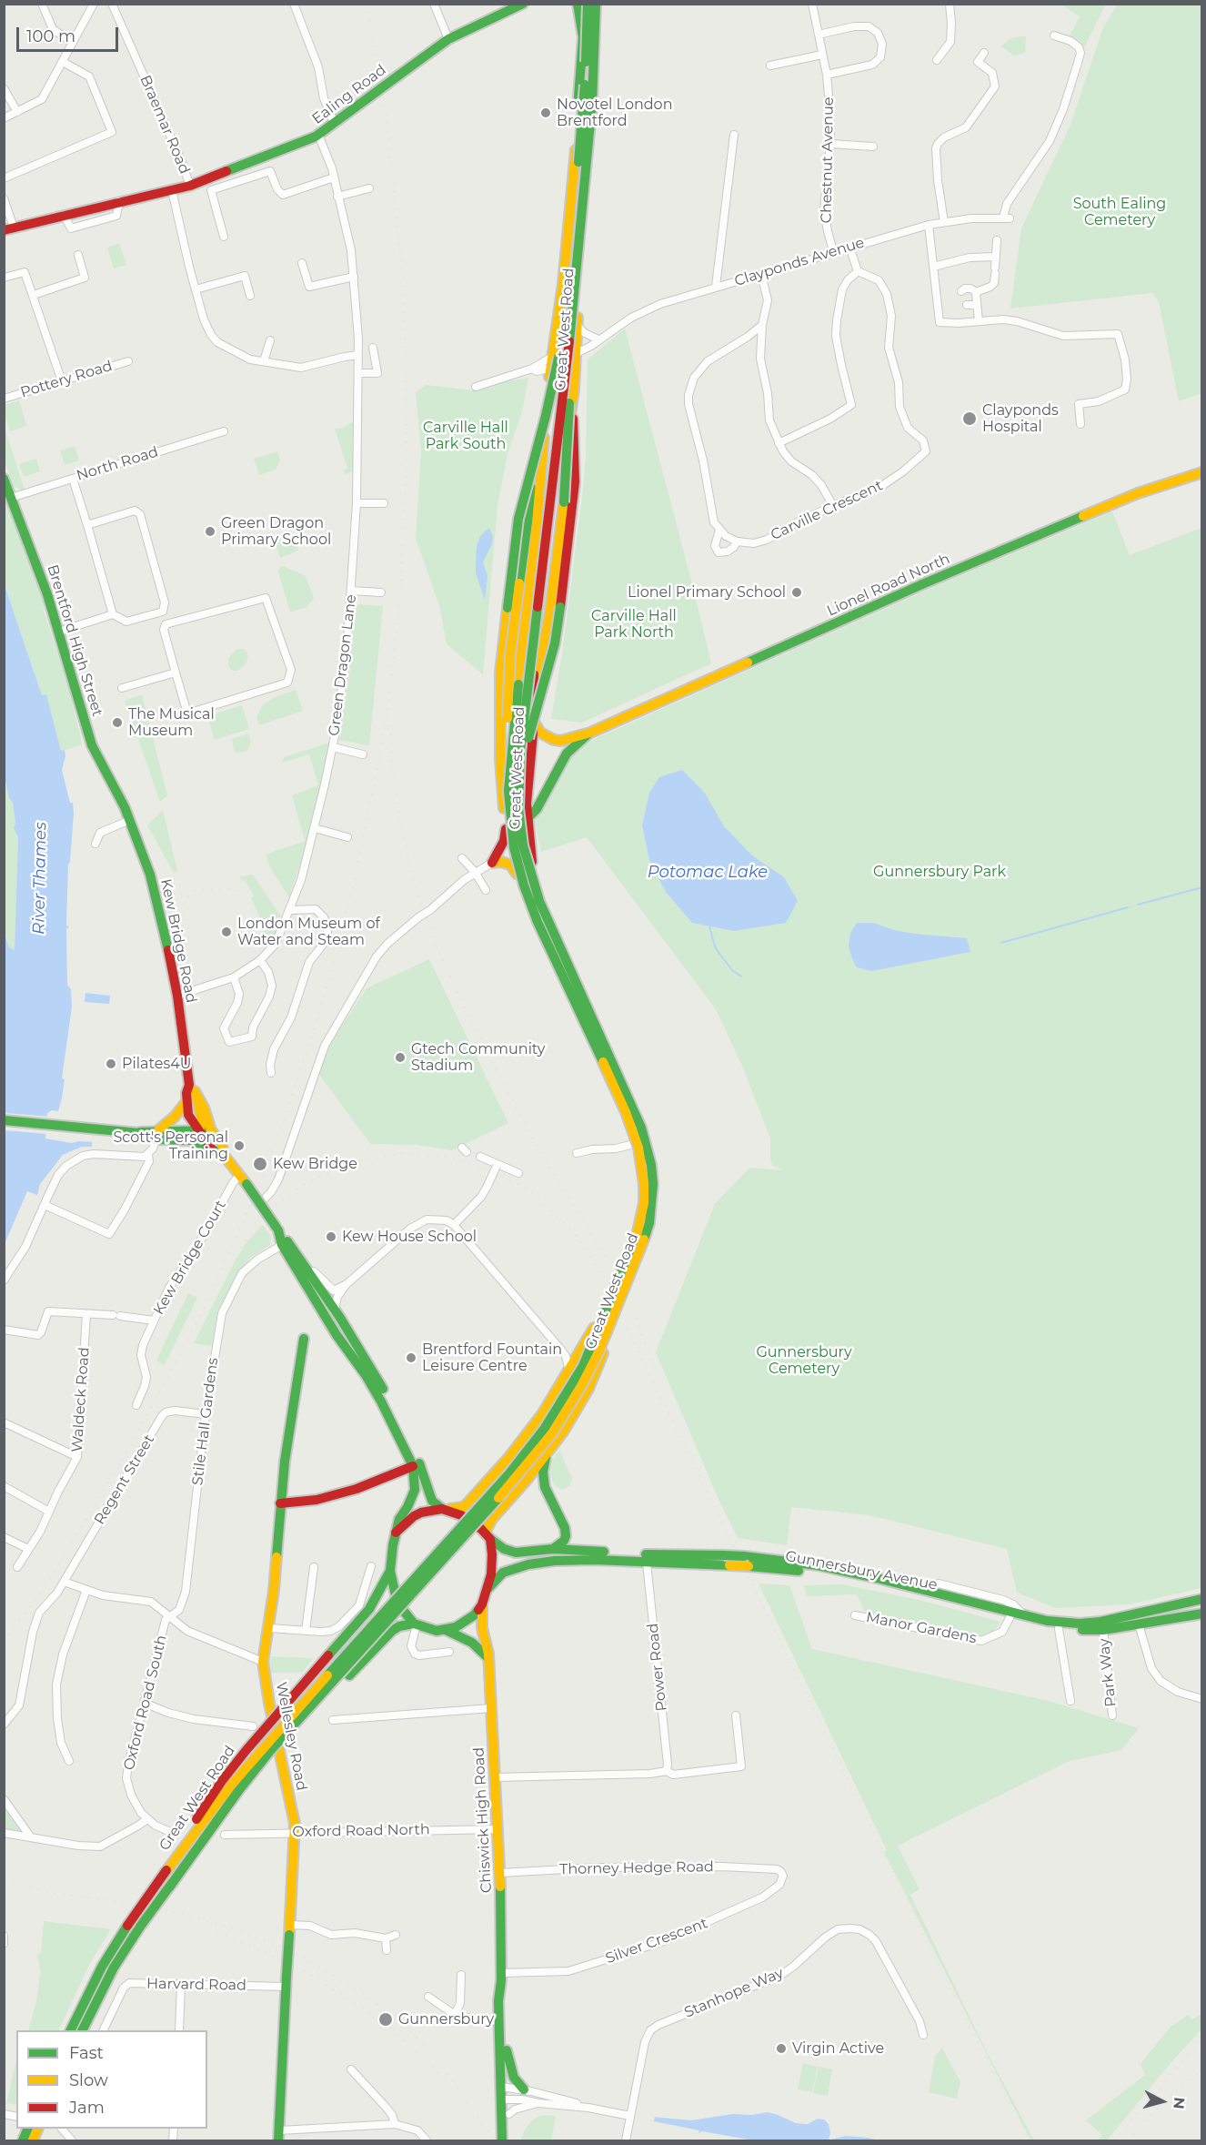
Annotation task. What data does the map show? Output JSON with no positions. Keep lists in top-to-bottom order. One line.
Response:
{"streets":{"main road":["Ealing Road","Great West Road","Lionel Road North","Brentford High Street","Kew Bridge Road","Gunnersbury Avenue","Wellesley Road","Chiswick High Road"],"street":["Braemar Road","Chestnut Avenue","Clayponds Avenue","Pottery Road","North Road","Carville Crescent","Green Dragon Lane","Kew Bridge Court","Waldeck Road","Stile Hall Gardens","Regent Street","Manor Gardens","Power Road","Park Way","Oxford Road South","Oxford Road North","Thorney Hedge Road","Silver Crescent","Harvard Road","Stanhope Way"]},"crossings":[["Ealing Road","Braemar Road"],["Ealing Road","Green Dragon Lane"],["Chestnut Avenue","Clayponds Avenue"],["Clayponds Avenue","Great West Road"],["Great West Road","Lionel Road North"],["Great West Road","Gunnersbury Avenue"],["Great West Road","Chiswick High Road"],["North Road","Brentford High Street"],["Brentford High Street","Kew Bridge Road"],["Green Dragon Lane","Kew Bridge Road"],["Stile Hall Gardens","Regent Street"],["Stile Hall Gardens","Oxford Road South"],["Gunnersbury Avenue","Manor Gardens"],["Gunnersbury Avenue","Power Road"],["Gunnersbury Avenue","Park Way"],["Gunnersbury Avenue","Chiswick High Road"],["Wellesley Road","Oxford Road North"],["Wellesley Road","Harvard Road"],["Chiswick High Road","Oxford Road North"],["Chiswick High Road","Thorney Hedge Road"],["Chiswick High Road","Silver Crescent"],["Thorney Hedge Road","Silver Crescent"]],"water":["Potomac Lake","River Thames"],"parks":["South Ealing Cemetery","Carville Hall Park South","Carville Hall Park North","Gunnersbury Park","Gunnersbury Cemetery"],"places":["Novotel London Brentford","Clayponds Hospital","Green Dragon Primary School","Lionel Primary School","The Musical Museum","London Museum of Water and Steam","Gtech Community Stadium","Pilates4U","Scott's Personal Training","Kew Bridge","Kew House School","Brentford Fountain Leisure Centre","Gunnersbury","Virgin Active"],"legend":["Fast","Slow","Jam"],"scale_bar":"100 m","north":"right"}
